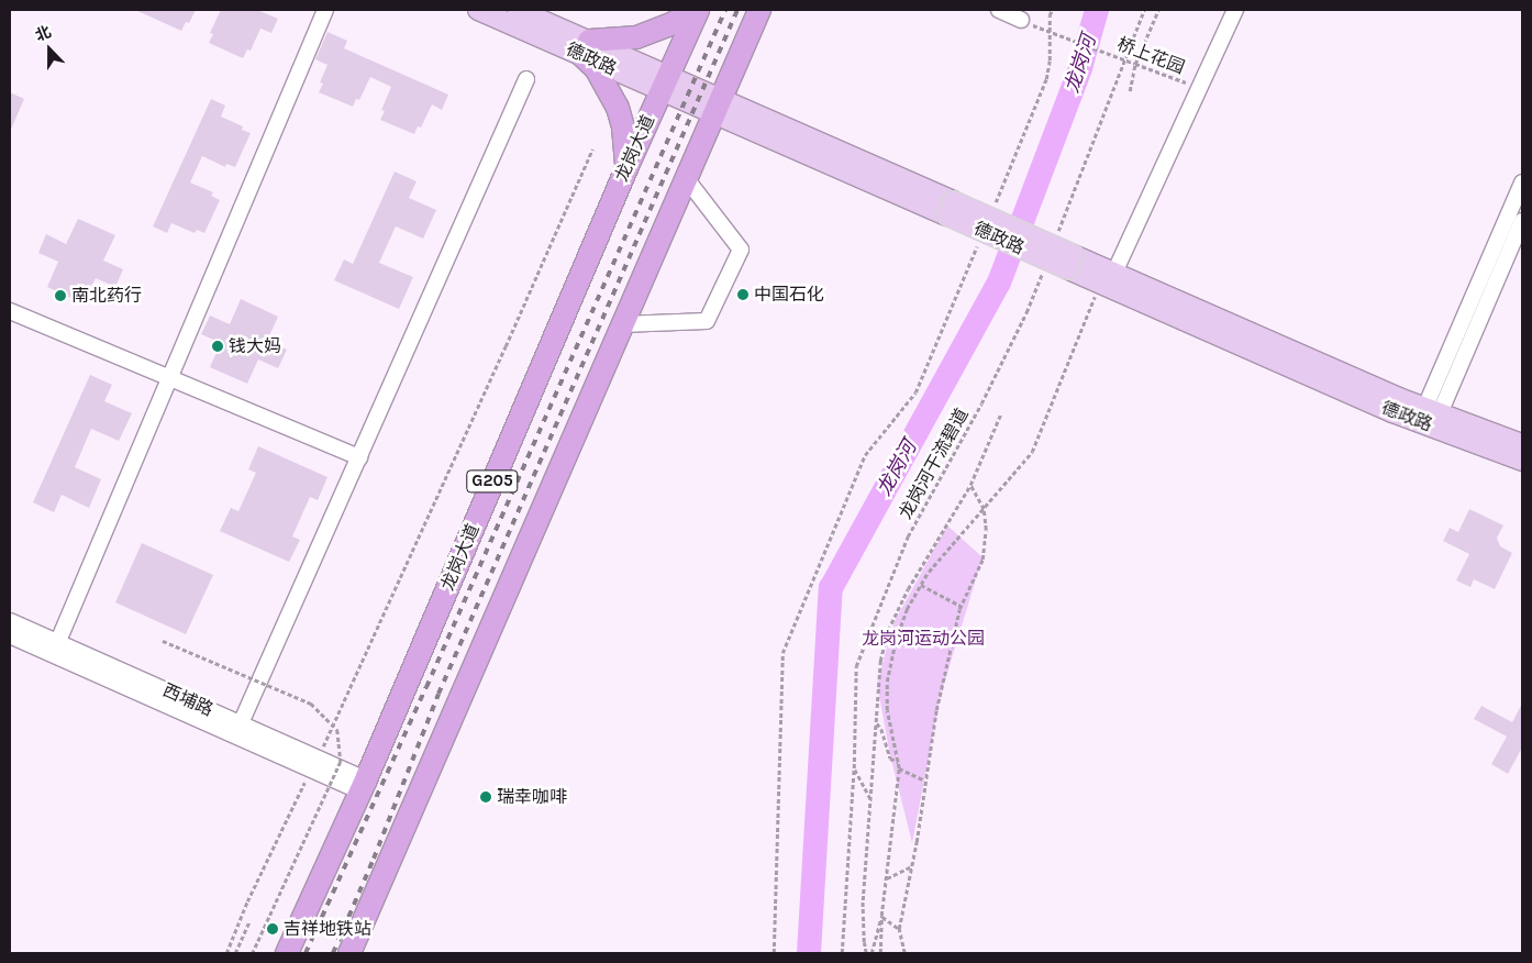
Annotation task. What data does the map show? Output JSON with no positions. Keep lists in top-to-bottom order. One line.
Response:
{"streets":{"highway":["龙岗大道","G205"],"main road":["德政路"],"street":["西埔路"],"path":["桥上花园","龙岗河干流碧道"]},"crossings":[["德政路","龙岗大道"],["龙岗大道","西埔路"]],"water":["龙岗河"],"parks":["龙岗河运动公园"],"places":["中国石化","南北药行","钱大妈","瑞幸咖啡","吉祥地铁站"],"north":"top"}
